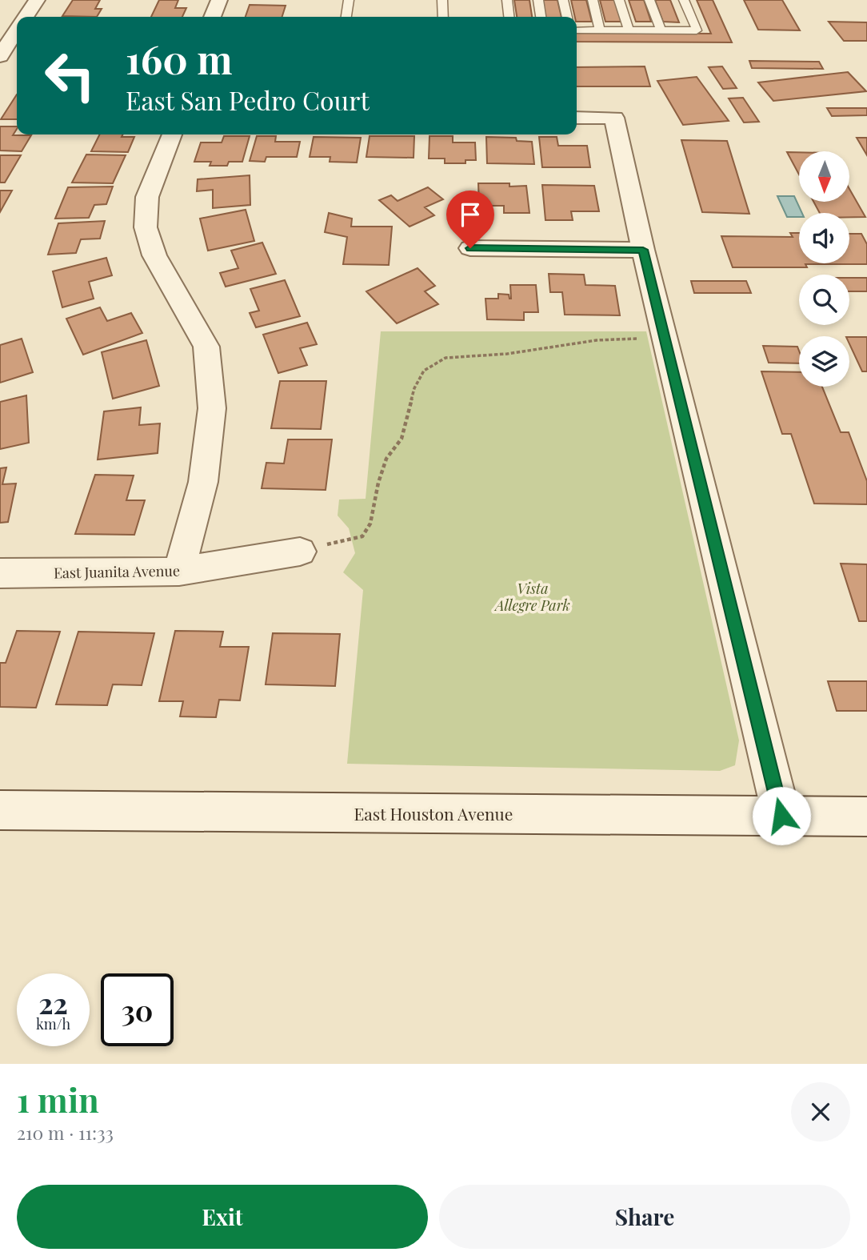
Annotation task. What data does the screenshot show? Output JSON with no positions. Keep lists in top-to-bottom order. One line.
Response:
{"streets":{"street":["East Juanita Avenue","East Houston Avenue"]},"parks":["Vista Allegre Park"],"north":"bottom","page":{"turn":["160 m","East San Pedro Court"],"speed":"22 km/h","limit":"30","heading":["1 min","210 m · 11:33"],"buttons":["Exit","Share"]}}
